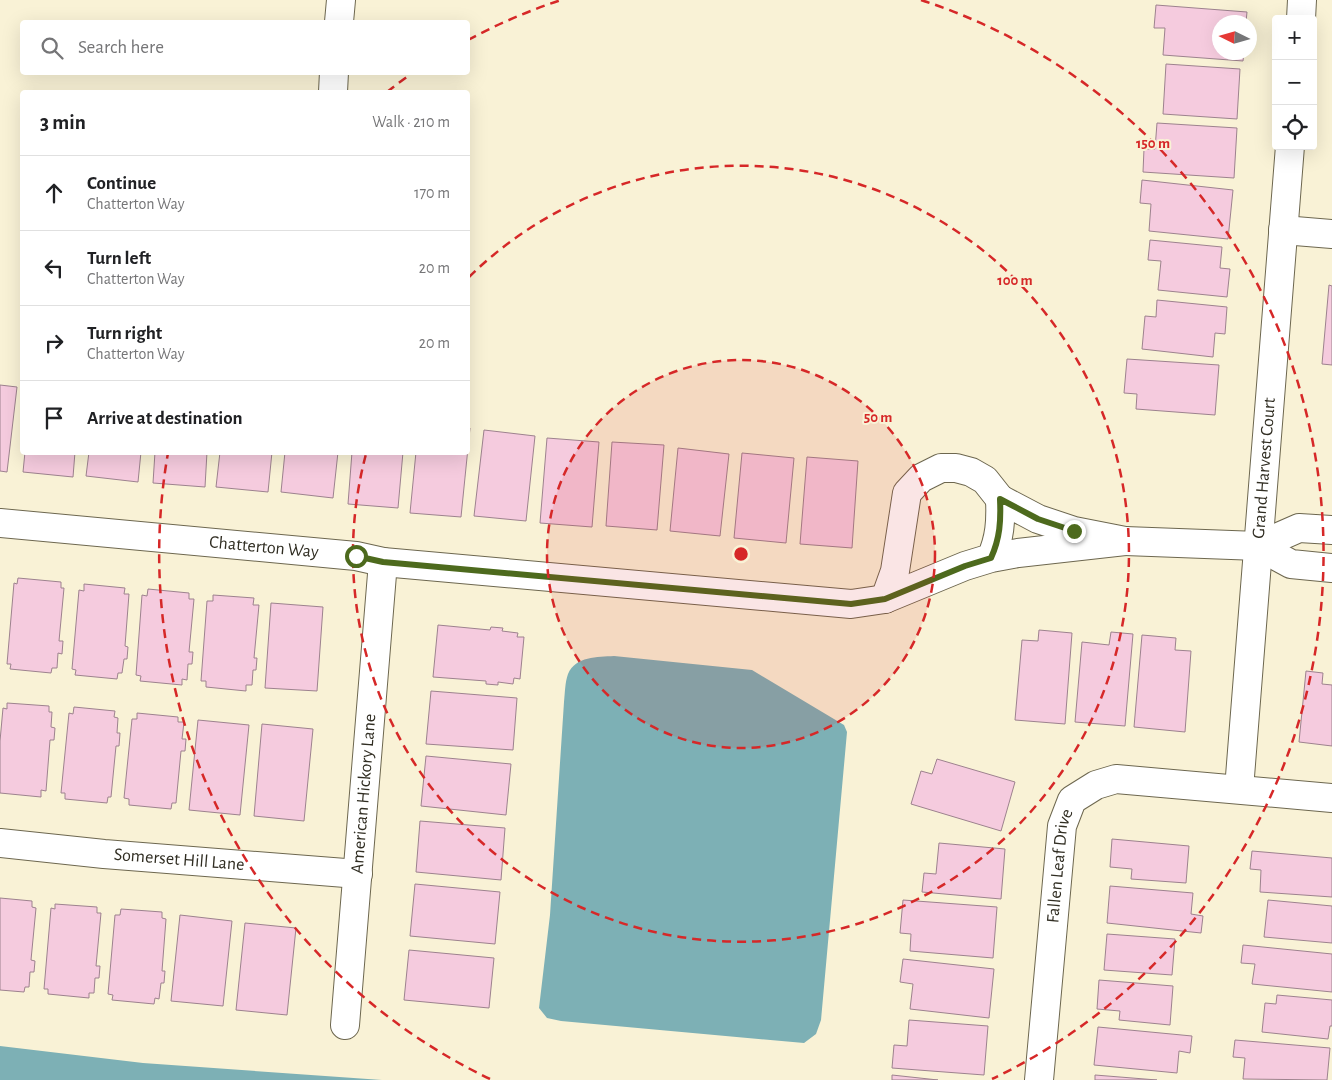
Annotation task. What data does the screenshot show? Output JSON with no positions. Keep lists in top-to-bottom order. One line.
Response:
{"streets":{"street":["Grand Harvest Court","Chatterton Way","American Hickory Lane","Somerset Hill Lane","Fallen Leaf Drive"]},"crossings":[["Grand Harvest Court","Fallen Leaf Drive"],["Chatterton Way","American Hickory Lane"],["American Hickory Lane","Somerset Hill Lane"]],"north":"left","page":{"map_buttons":["+","−"],"search":"Search here","heading":["3 min","Walk · 210 m"],"list":[["Continue","Chatterton Way","170 m"],["Turn left","Chatterton Way","20 m"],["Turn right","Chatterton Way","20 m"],"Arrive at destination"]},"rings":["150 m","100 m","50 m"]}
